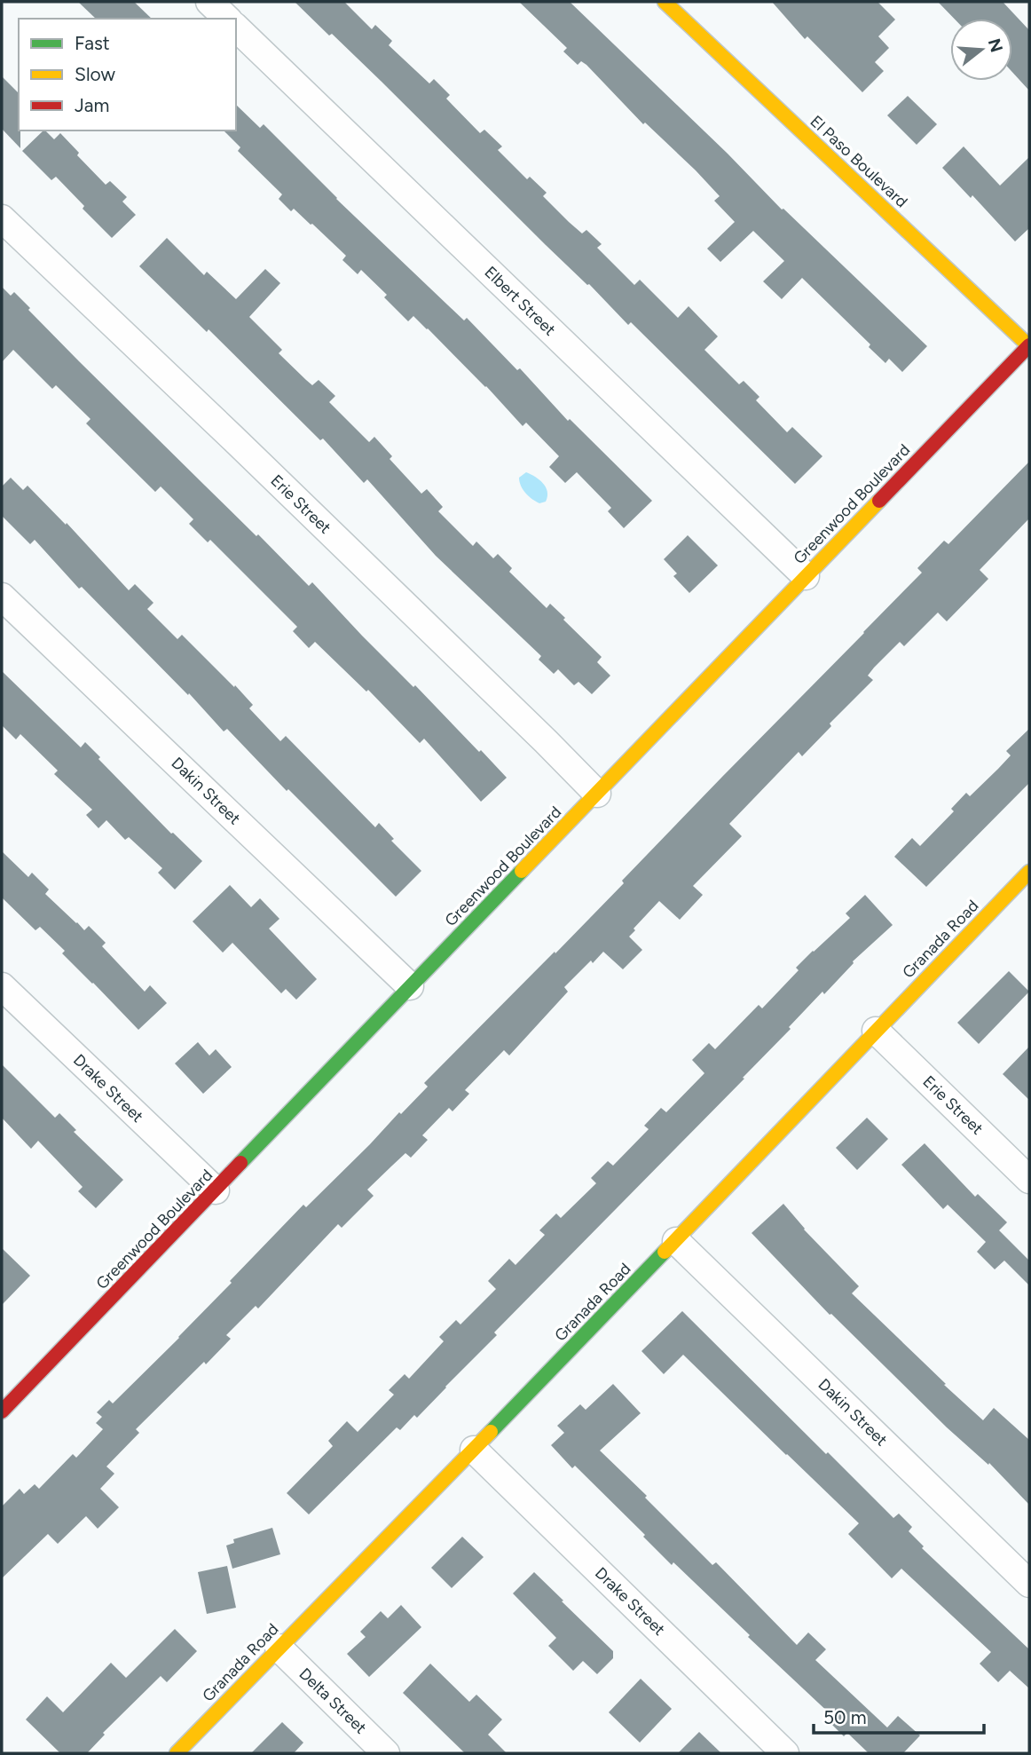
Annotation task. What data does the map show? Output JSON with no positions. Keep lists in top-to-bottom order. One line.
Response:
{"streets":{"street":["El Paso Boulevard","Elbert Street","Erie Street","Greenwood Boulevard","Dakin Street","Granada Road","Drake Street","Delta Street"]},"crossings":[["El Paso Boulevard","Greenwood Boulevard"],["Elbert Street","Greenwood Boulevard"],["Erie Street","Greenwood Boulevard"],["Erie Street","Granada Road"],["Greenwood Boulevard","Dakin Street"],["Greenwood Boulevard","Drake Street"],["Dakin Street","Granada Road"],["Granada Road","Drake Street"],["Granada Road","Delta Street"]],"legend":["Fast","Slow","Jam"],"scale_bar":"50 m","north":"right"}
